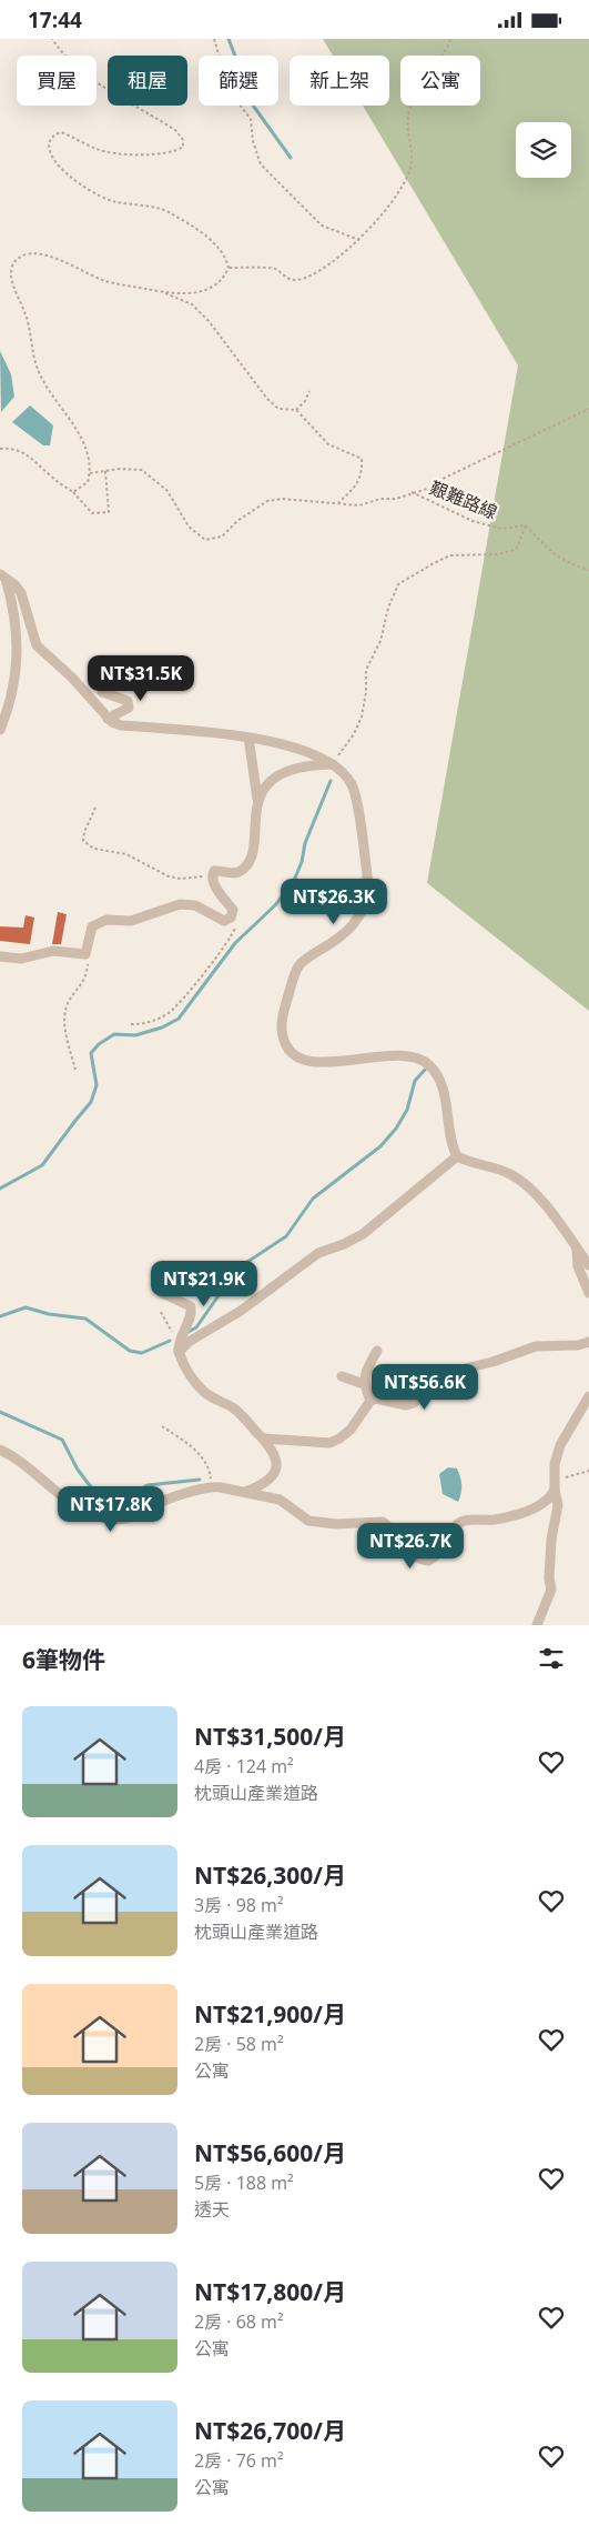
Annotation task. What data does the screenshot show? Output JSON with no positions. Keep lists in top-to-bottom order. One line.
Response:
{"streets":{"path":["艱難路線"]},"page":{"status":"17:44","chip":["買屋","租屋","篩選","新上架","公寓"],"price":["NT$31.5K","NT$26.3K","NT$21.9K","NT$56.6K","NT$17.8K","NT$26.7K"],"heading":"6筆物件","list":[{"name":"NT$31,500/月","note":"4房 · 124 m² · 枕頭山產業道路"},{"name":"NT$26,300/月","note":"3房 · 98 m² · 枕頭山產業道路"},{"name":"NT$21,900/月","note":"2房 · 58 m² · 公寓"},{"name":"NT$56,600/月","note":"5房 · 188 m² · 透天"},{"name":"NT$17,800/月","note":"2房 · 68 m² · 公寓"},{"name":"NT$26,700/月","note":"2房 · 76 m² · 公寓"}]}}
